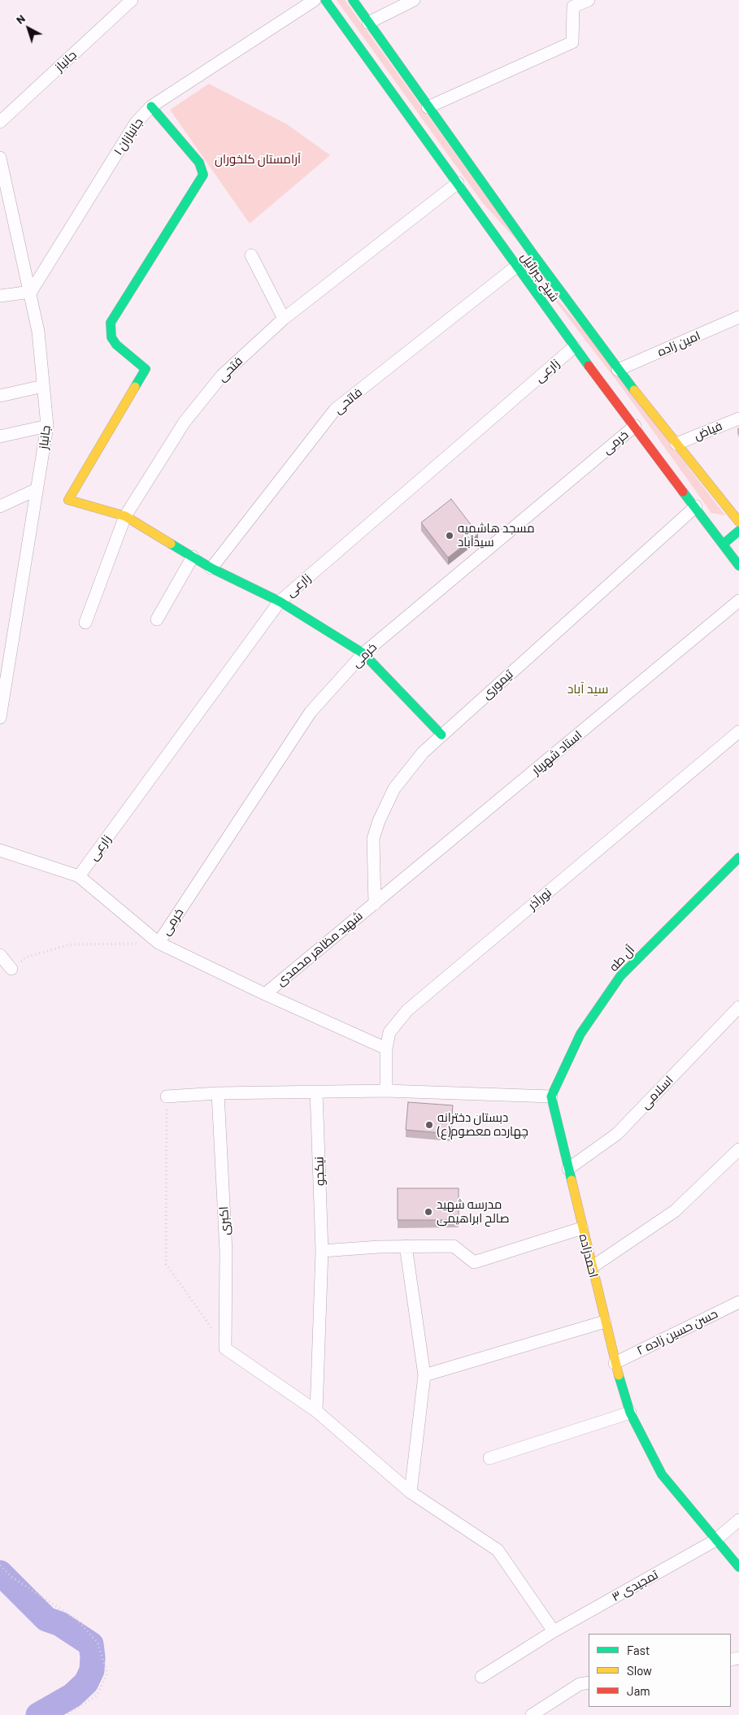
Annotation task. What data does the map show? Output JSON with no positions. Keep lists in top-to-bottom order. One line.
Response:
{"streets":{"street":["جانباز","جانبازان ۱","شیخ جبرائیل","امین زاده","فتحی","زارعی","فاتحی","فیاض","خرمی","تیموری","استاد شهریار","نورآذر","شهید مظاهر محمدی","آل طه","اسلامی","نیکجو","اکبری","احمدزاده","حسن حسین زاده ۲","تمجیدی ۳"]},"crossings":[["جانباز","جانبازان ۱"],["شیخ جبرائیل","امین زاده"],["شیخ جبرائیل","فتحی"],["شیخ جبرائیل","زارعی"],["شیخ جبرائیل","فاتحی"],["شیخ جبرائیل","فیاض"],["شیخ جبرائیل","خرمی"],["شیخ جبرائیل","تیموری"],["تیموری","استاد شهریار"],["تیموری","شهید مظاهر محمدی"],["استاد شهریار","شهید مظاهر محمدی"],["آل طه","احمدزاده"],["اسلامی","احمدزاده"],["احمدزاده","حسن حسین زاده ۲"],["احمدزاده","تمجیدی ۳"]],"districts":["سید آباد"],"parks":["آرامستان کلخوران"],"places":["مسجد هاشمیه سیدآباد","دبستان دخترانه چهارده معصوم(ع)","مدرسه شهید صالح ابراهیمی"],"legend":["Fast","Slow","Jam"],"north":"top left"}
